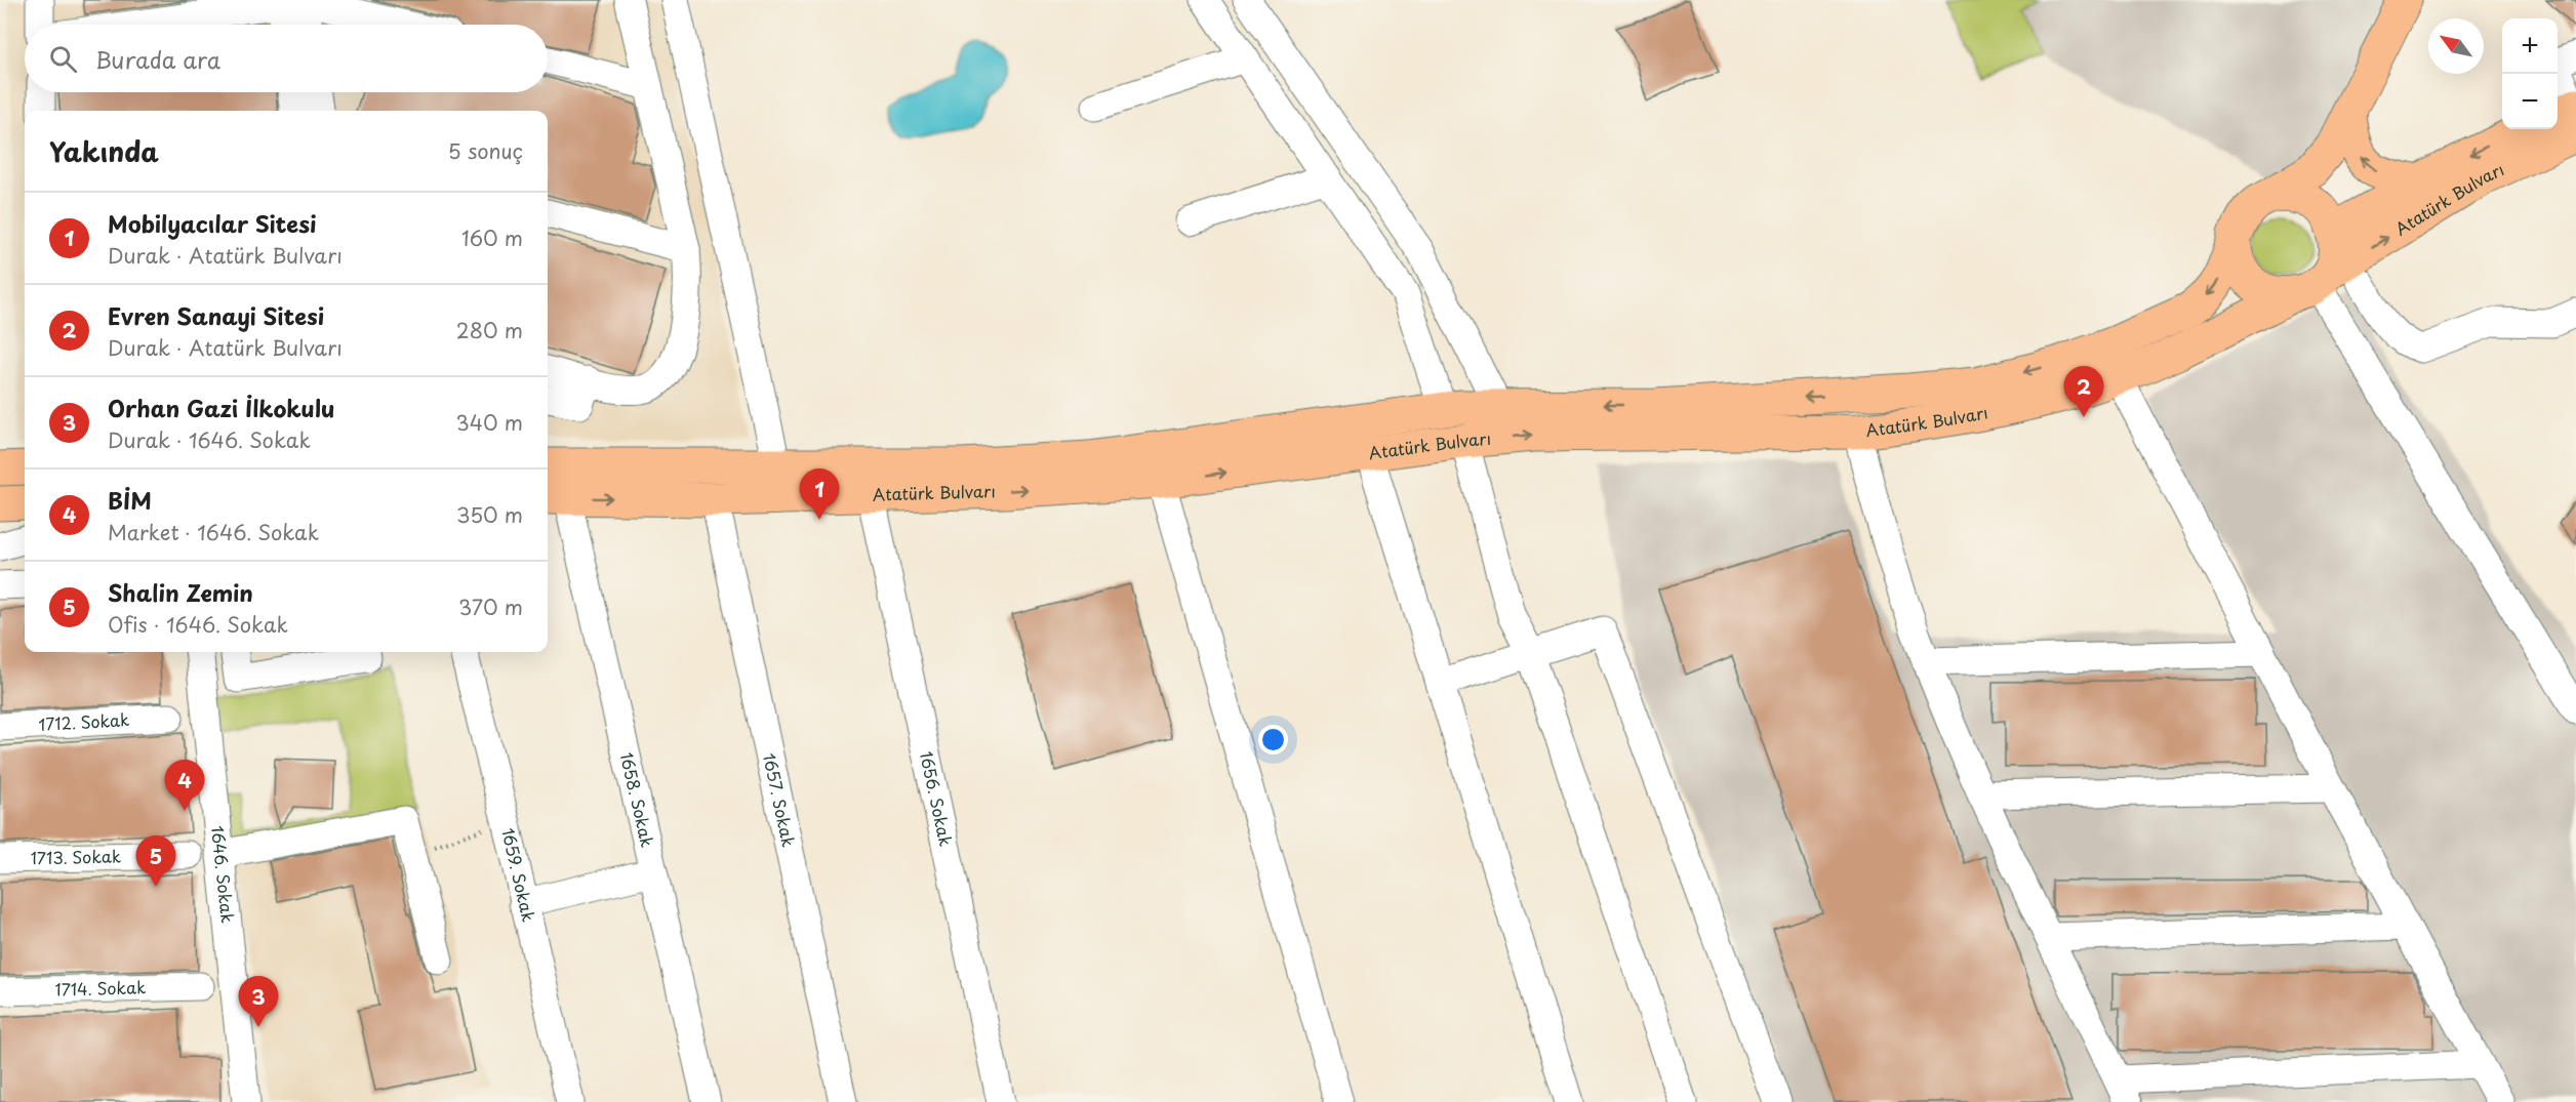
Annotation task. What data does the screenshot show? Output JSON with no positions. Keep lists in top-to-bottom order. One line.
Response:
{"streets":{"main road":["Atatürk Bulvarı"],"street":["1712. Sokak","1656. Sokak","1658. Sokak","1657. Sokak","1713. Sokak","1646. Sokak","1659. Sokak","1714. Sokak"]},"crossings":[["Atatürk Bulvarı","1656. Sokak"],["Atatürk Bulvarı","1658. Sokak"],["Atatürk Bulvarı","1657. Sokak"]],"north":"top left","page":{"map_buttons":["+","−"],"search":"Burada ara","heading":["Yakında","5 sonuç"],"list":[{"mark":"1","name":"Mobilyacılar Sitesi","note":"Durak · Atatürk Bulvarı","value":"160 m"},{"mark":"2","name":"Evren Sanayi Sitesi","note":"Durak · Atatürk Bulvarı","value":"280 m"},{"mark":"3","name":"Orhan Gazi İlkokulu","note":"Durak · 1646. Sokak","value":"340 m"},{"mark":"4","name":"BİM","note":"Market · 1646. Sokak","value":"350 m"},{"mark":"5","name":"Shalin Zemin","note":"Ofis · 1646. Sokak","value":"370 m"}],"pins":["2","1","4","5","3"]}}
